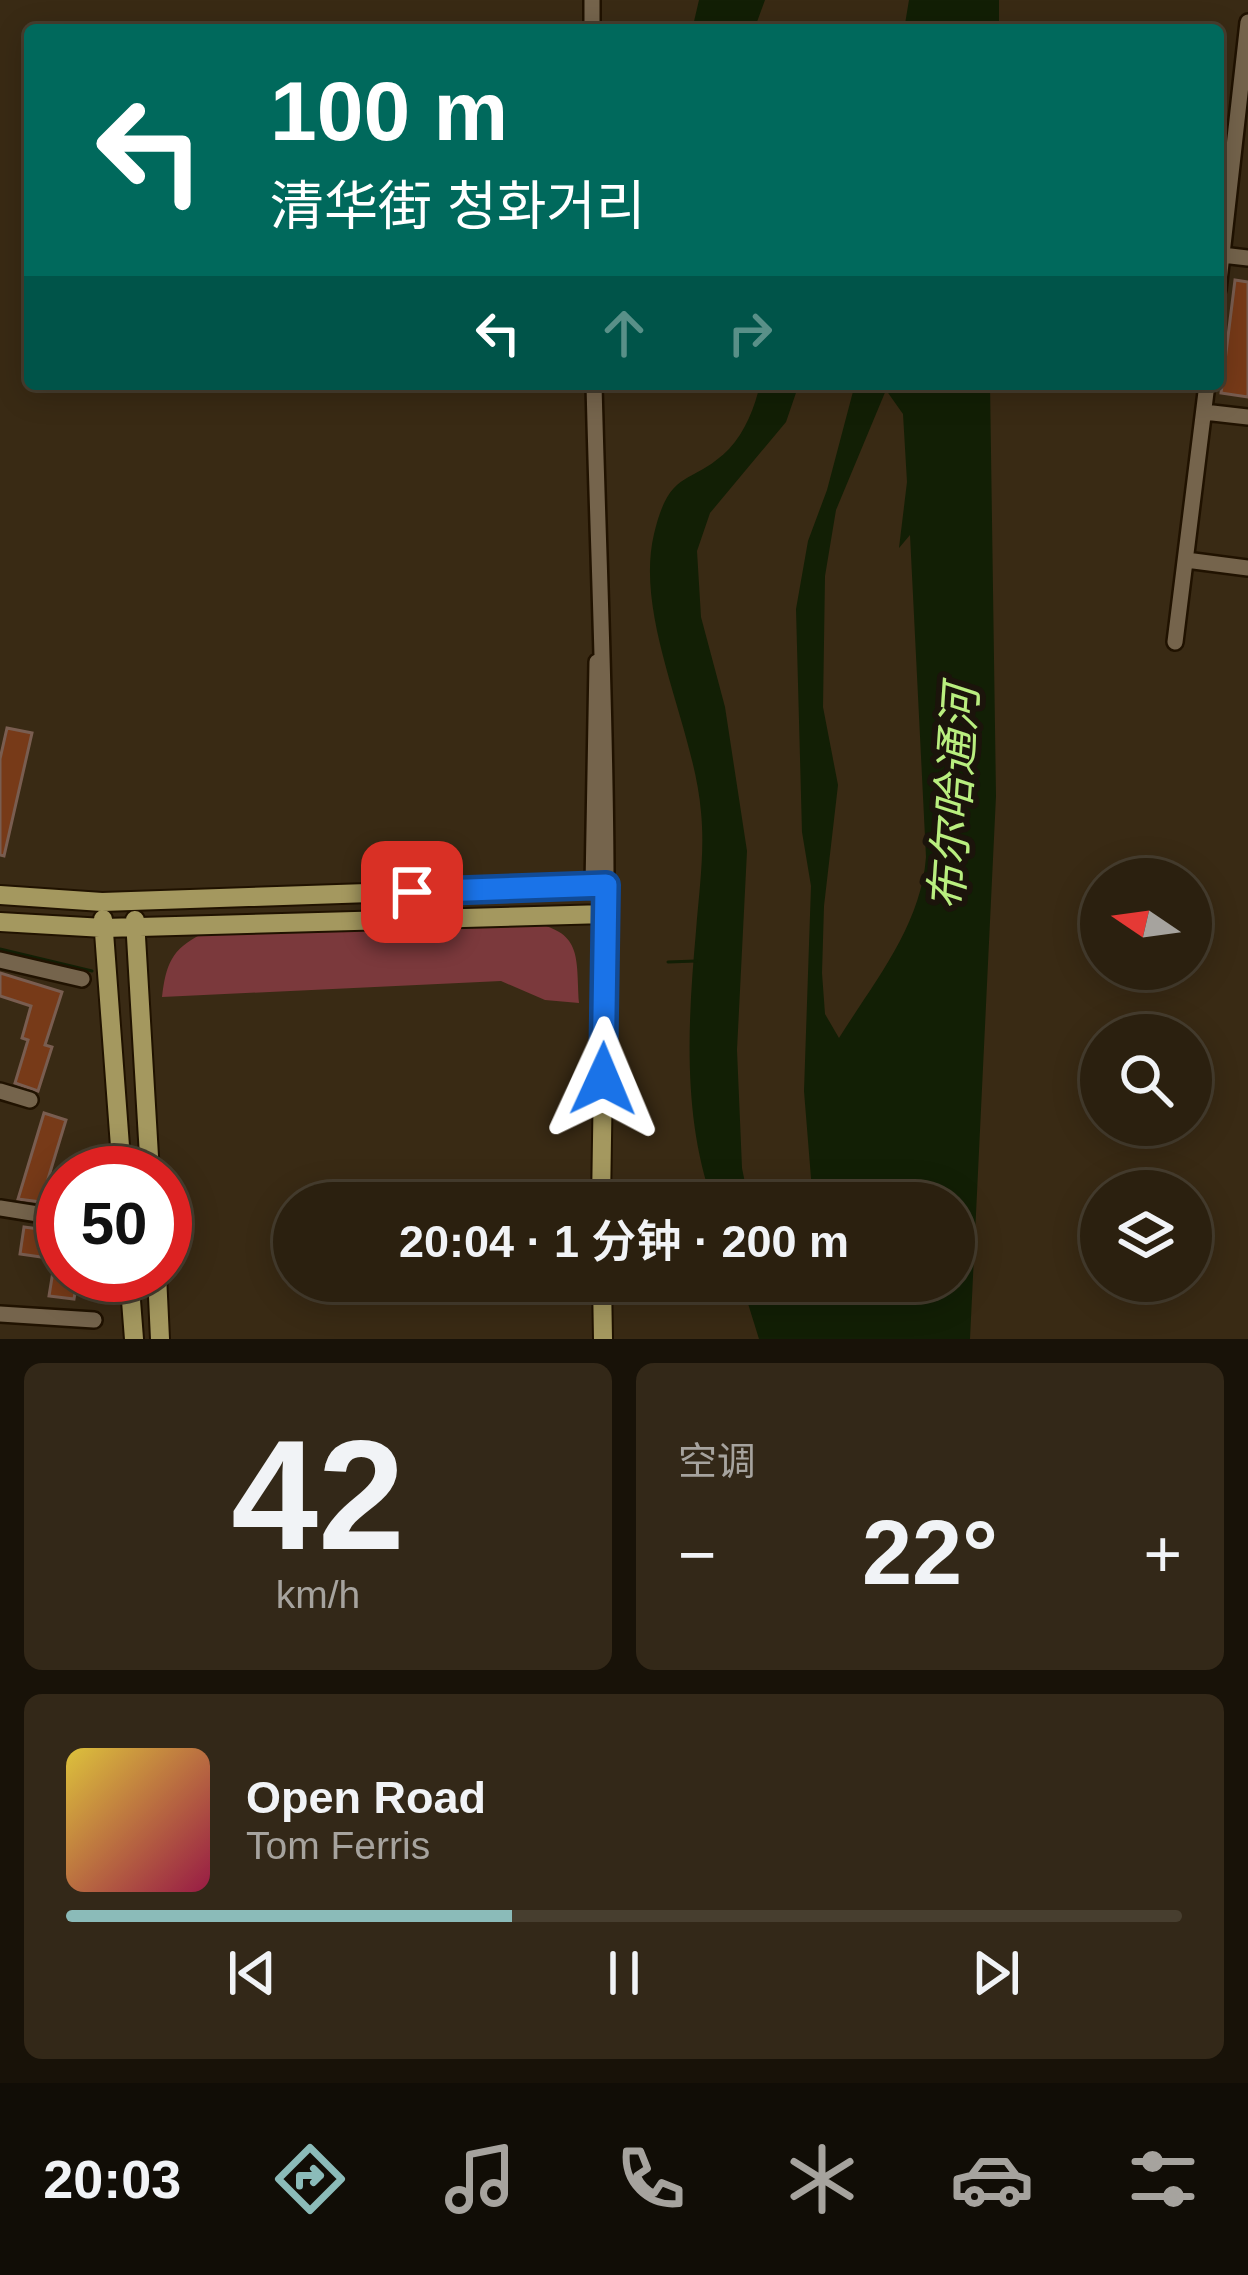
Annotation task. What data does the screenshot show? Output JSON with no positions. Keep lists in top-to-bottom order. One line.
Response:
{"water":["布尔哈通河"],"north":"left","page":{"turn":["100 m","清华街 청화거리"],"limit":"50","trip":"20:04 · 1 分钟 · 200 m","tile":[["42","km/h"],"空调"],"heat":["−","22°","+"],"song":["Open Road","Tom Ferris"],"tabs":"20:03"}}
